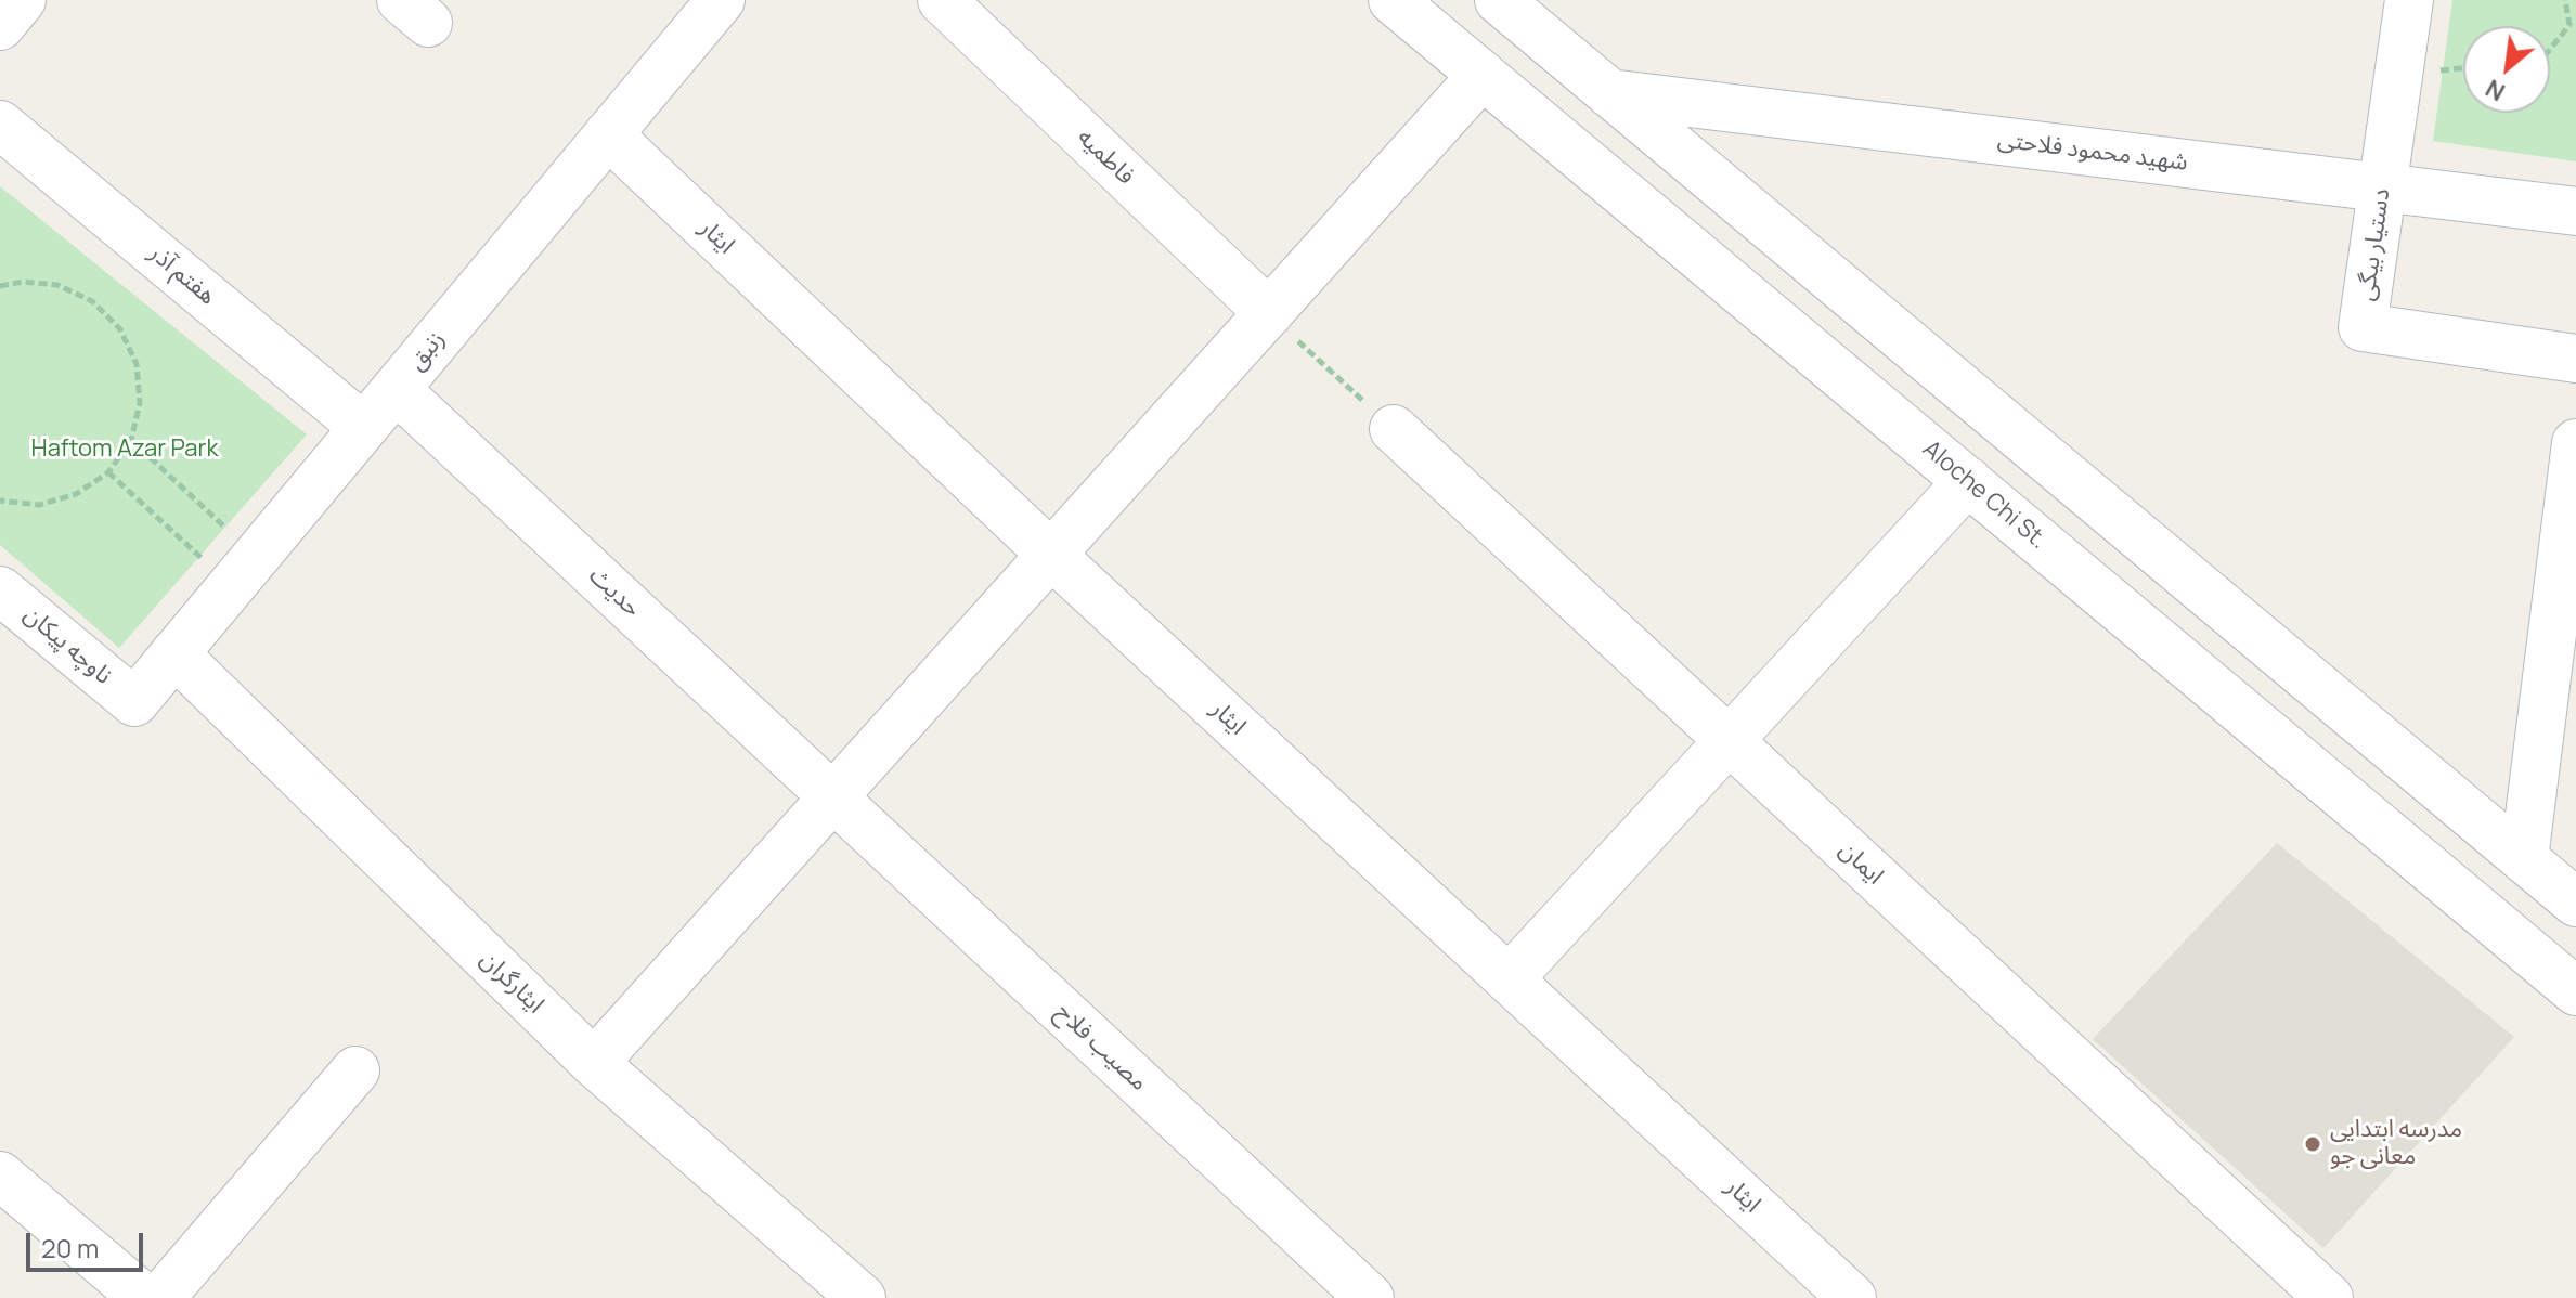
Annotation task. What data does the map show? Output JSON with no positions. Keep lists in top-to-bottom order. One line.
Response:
{"streets":{"street":["شهید محمود فلاحتی","فاطمیه","ایثار","دستیار بیگی","هفتم آذر","زنبق","Aloche Chi St.","حدیث","ناوچه پیکان","ایمان","ایثارگران","مصیب فلاح"]},"crossings":[["شهید محمود فلاحتی","دستیار بیگی"],["ایثار","زنبق"],["هفتم آذر","زنبق"],["زنبق","حدیث"],["زنبق","ناوچه پیکان"],["زنبق","ایثارگران"],["حدیث","مصیب فلاح"]],"parks":["Haftom Azar Park"],"places":["مدرسه ابتدایی معانی جو"],"scale_bar":"20 m","north":"bottom left"}
